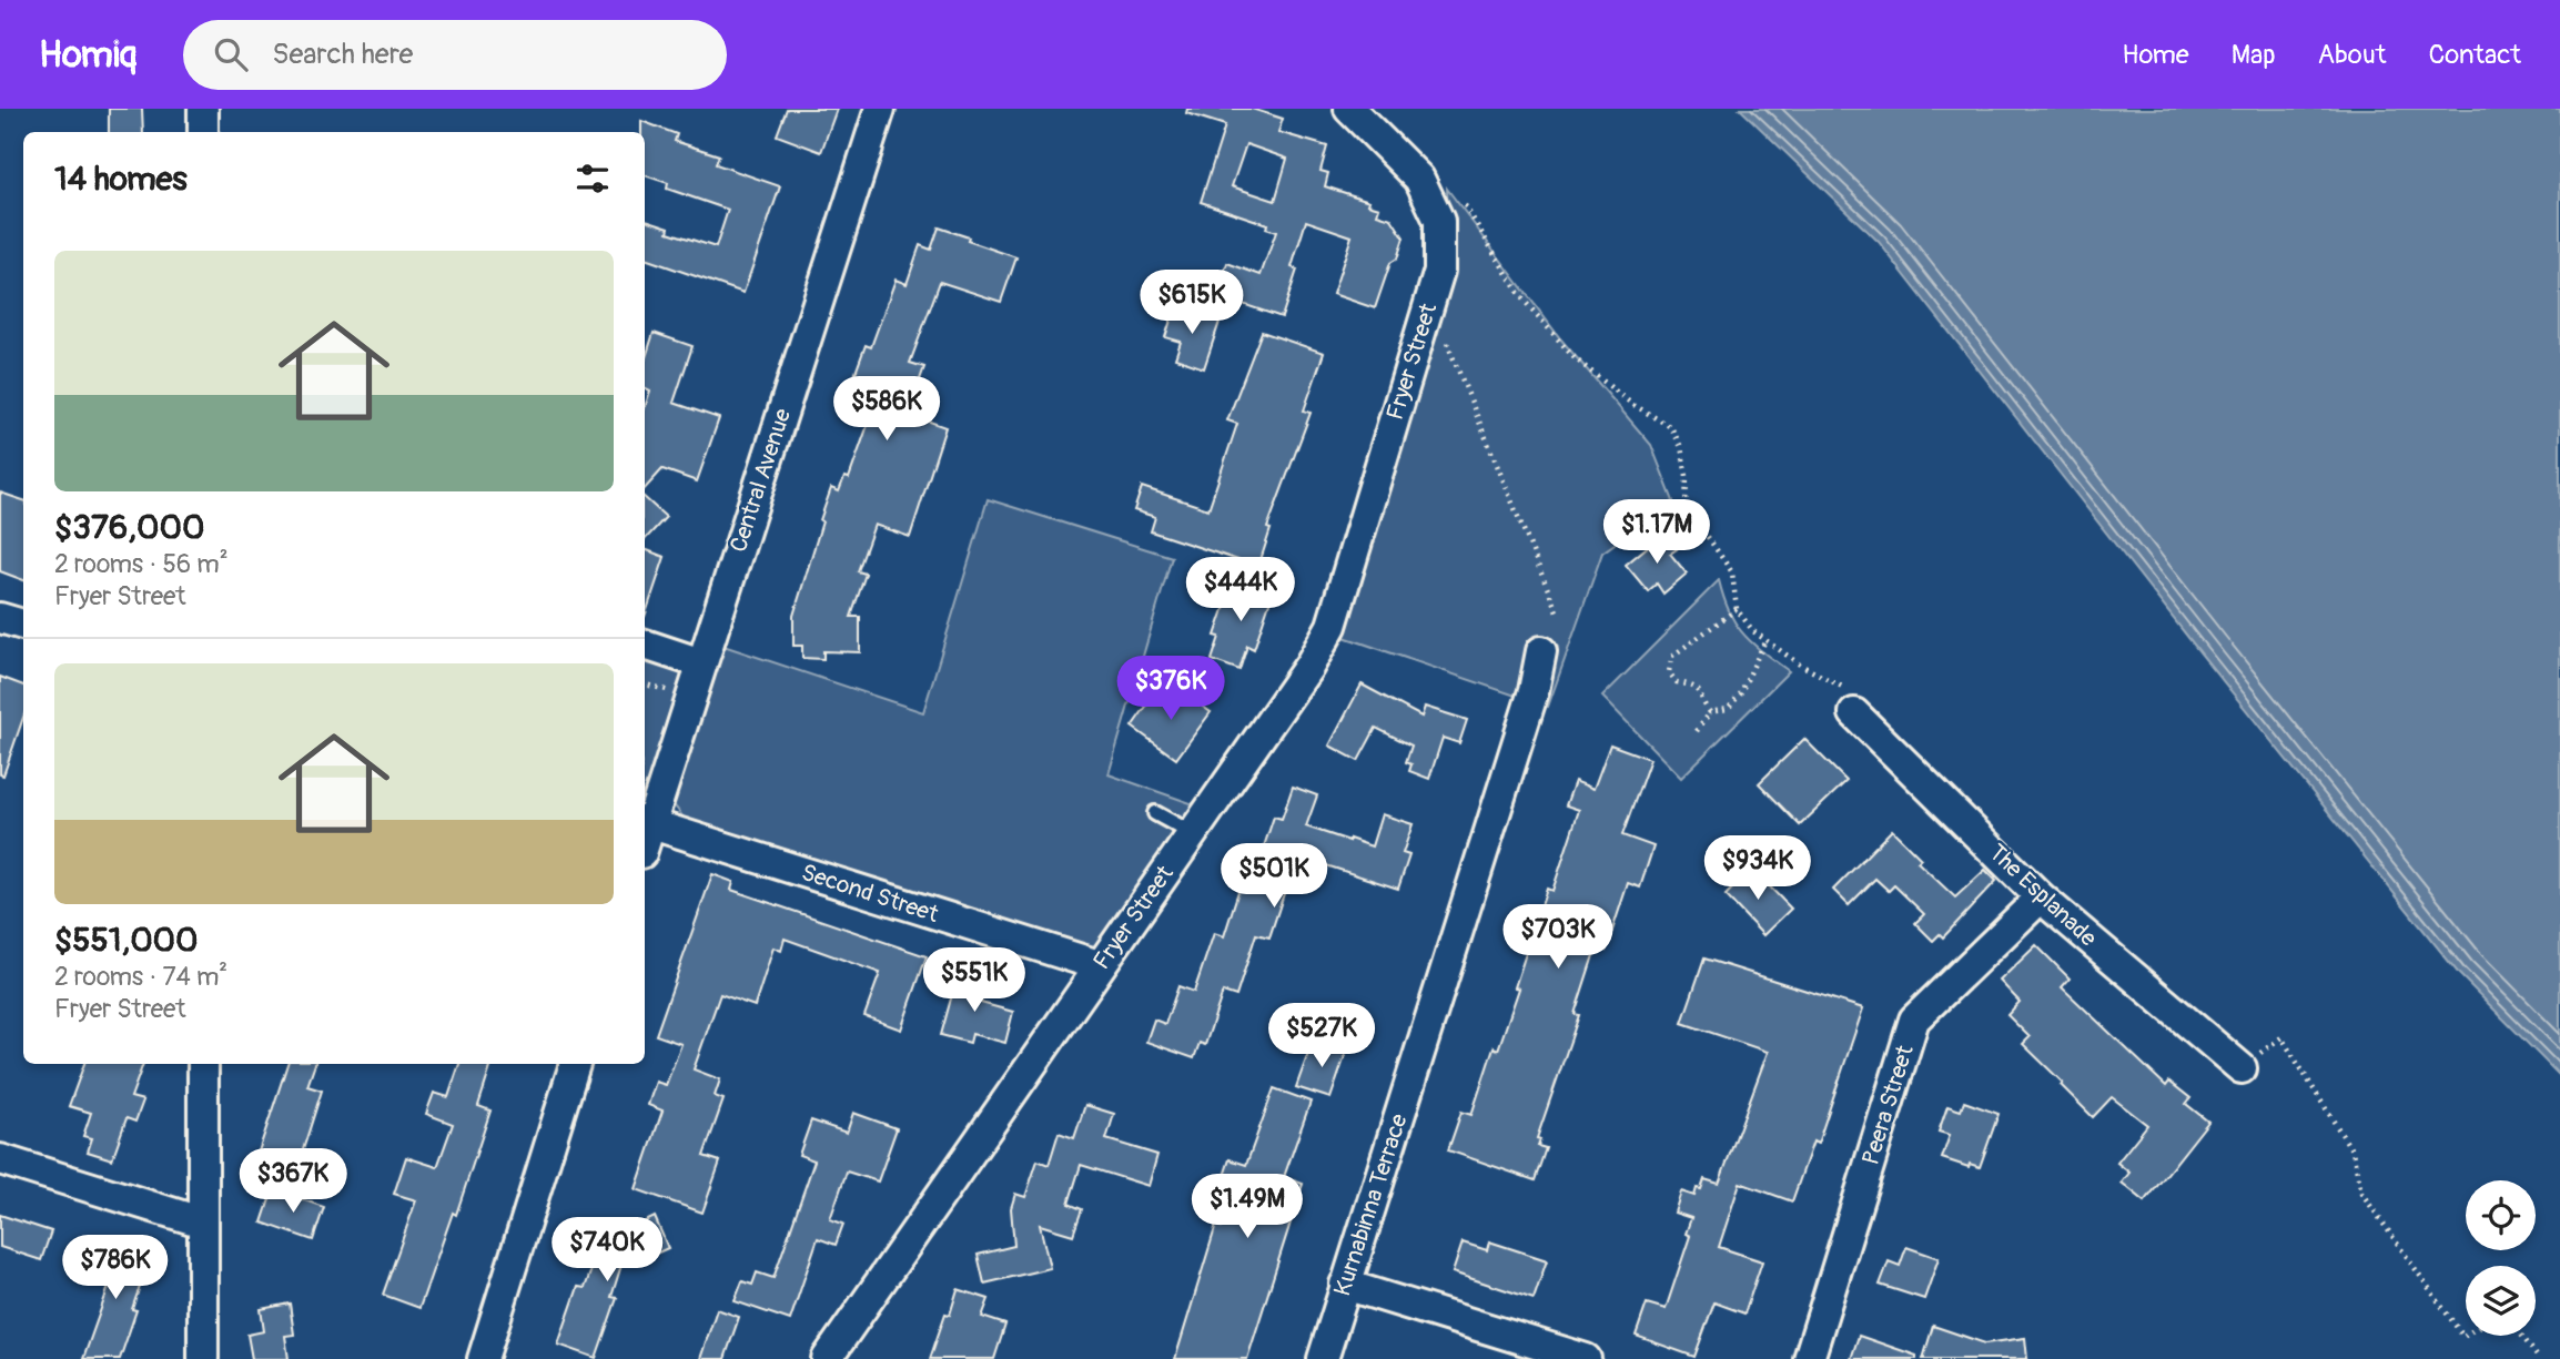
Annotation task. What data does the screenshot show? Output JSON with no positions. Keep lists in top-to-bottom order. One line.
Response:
{"streets":{"street":["Fryer Street","Central Avenue","Second Street","The Esplanade","Peera Street","Kurnabinna Terrace"]},"crossings":[["Fryer Street","Second Street"],["Central Avenue","Second Street"],["The Esplanade","Peera Street"]],"page":{"header":"Homiq","search":"Search here","nav":["Home","Map","About","Contact"],"heading":"14 homes","list":[{"name":"$376,000","note":"2 rooms · 56 m² · Fryer Street"},{"name":"$551,000","note":"2 rooms · 74 m² · Fryer Street"}],"price":["$615K","$586K","$1.17M","$444K","$376K","$934K","$501K","$703K","$551K","$527K","$367K","$1.49M","$740K","$786K"]}}
